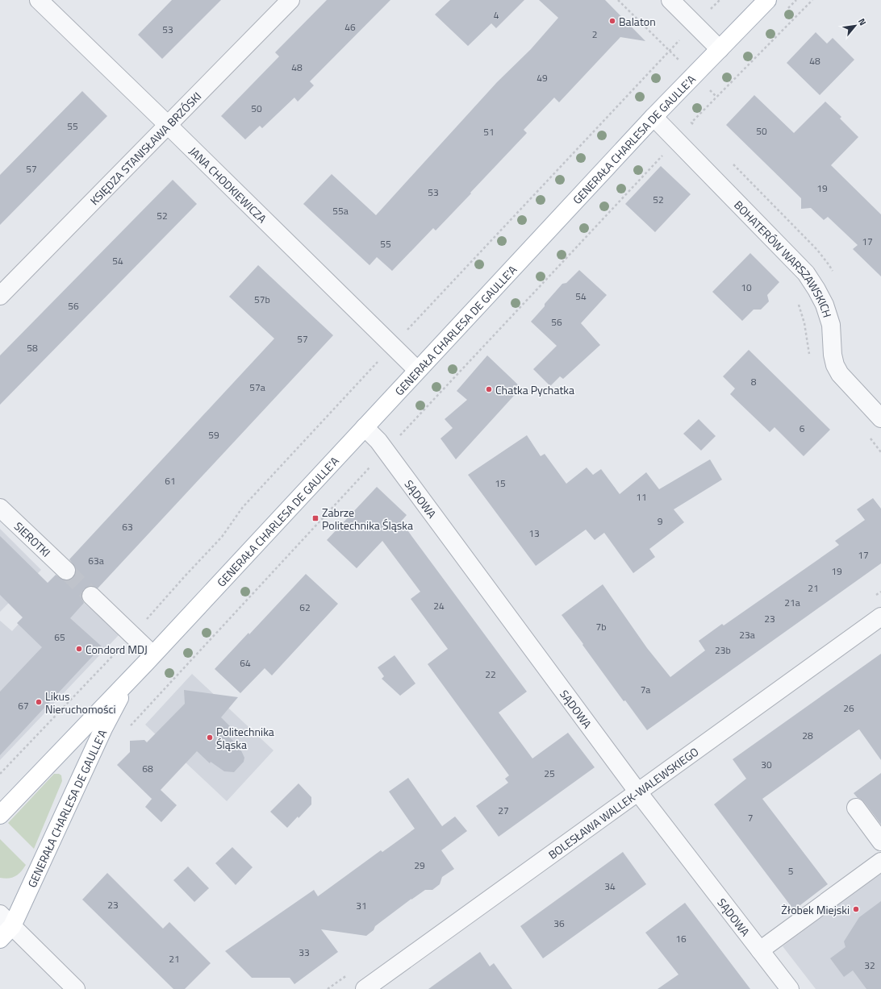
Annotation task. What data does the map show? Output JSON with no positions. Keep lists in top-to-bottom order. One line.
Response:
{"streets":{"main road":["GENERAŁA CHARLESA DE GAULLE'A"],"street":["KSIĘDZA STANISŁAWA BRZÓSKI","JANA CHODKIEWICZA","BOHATERÓW WARSZAWSKICH","SĄDOWA","SIEROTKI","BOLESŁAWA WALLEK-WALEWSKIEGO"]},"crossings":[["GENERAŁA CHARLESA DE GAULLE'A","JANA CHODKIEWICZA"],["GENERAŁA CHARLESA DE GAULLE'A","BOHATERÓW WARSZAWSKICH"],["GENERAŁA CHARLESA DE GAULLE'A","SĄDOWA"],["KSIĘDZA STANISŁAWA BRZÓSKI","JANA CHODKIEWICZA"],["SĄDOWA","BOLESŁAWA WALLEK-WALEWSKIEGO"]],"places":{"other":["Balaton","Chatka Pychatka","Condord MDJ","Likus Nieruchomości","Politechnika Śląska","Żłobek Miejski"],"transit":["Zabrze Politechnika Śląska"]},"house_numbers":["4","46","53","2","48","48","49","50","55","50","51","57","19","53","52","55a","52","17","55","54","10","54","57b","56","56","57","58","8","57a","6","59","61","15","11","9","63","13","17","63a","19","21","21a","24","62","23","7b","23a","65","23b","64","22","7a","67","26","28","30","68","25","27","7","29","5","34","23","31","36","16","33","21","32"],"north":"top right"}
